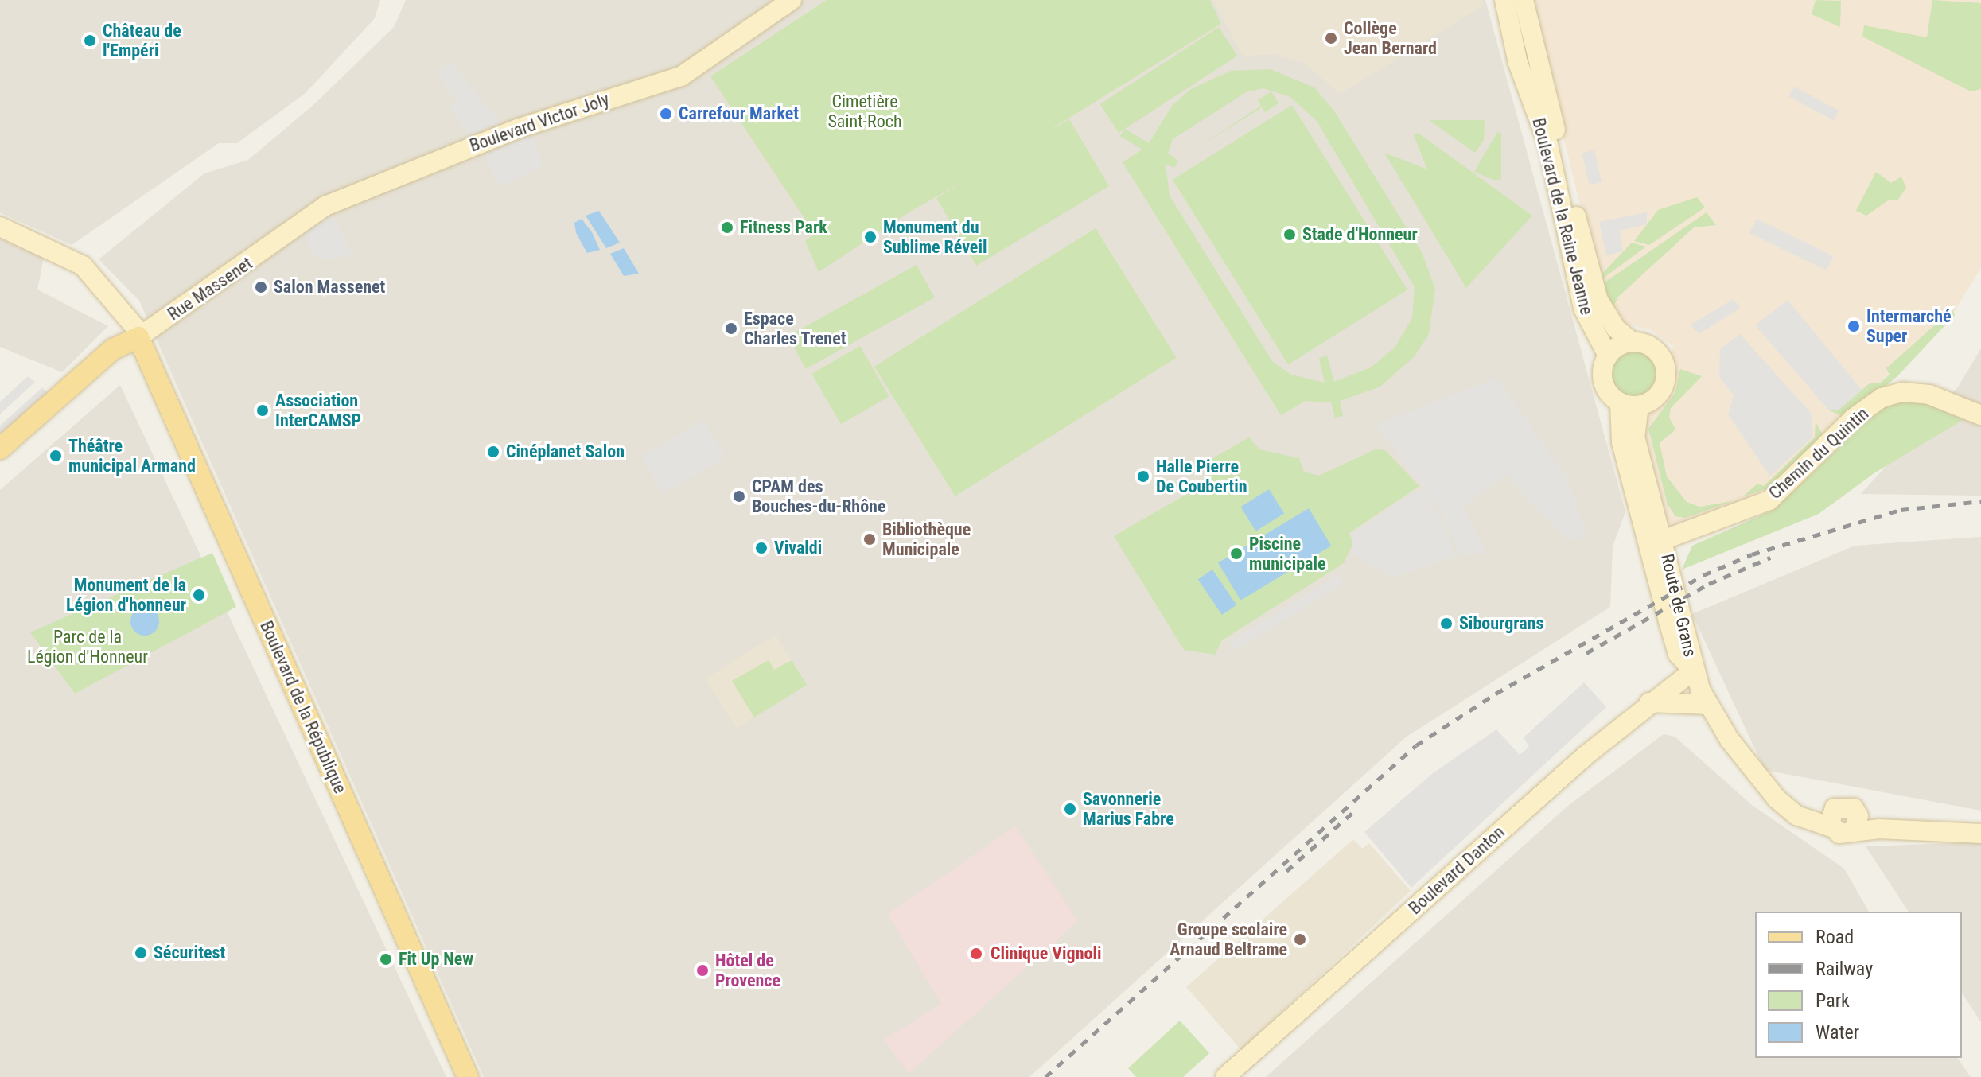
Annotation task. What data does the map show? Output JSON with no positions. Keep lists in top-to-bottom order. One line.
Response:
{"streets":{"main road":["Boulevard Victor Joly","Boulevard de la Reine Jeanne","Rue Massenet","Chemin du Quintin","Route de Grans","Boulevard de la République","Boulevard Danton"]},"crossings":[["Boulevard Victor Joly","Rue Massenet"],["Rue Massenet","Boulevard de la République"],["Chemin du Quintin","Route de Grans"],["Route de Grans","Boulevard Danton"]],"parks":["Cimetière Saint-Roch","Parc de la Légion d'Honneur"],"places":["Collège Jean Bernard","Château de l'Empéri","Carrefour Market","Fitness Park","Stade d'Honneur","Monument du Sublime Réveil","Salon Massenet","Intermarché Super","Espace Charles Trenet","Association InterCAMSP","Cinéplanet Salon","Théâtre municipal Armand","Halle Pierre De Coubertin","CPAM des Bouches-du-Rhône","Bibliothèque Municipale","Vivaldi","Piscine municipale","Monument de la Légion d'honneur","Sibourgrans","Savonnerie Marius Fabre","Groupe scolaire Arnaud Beltrame","Sécuritest","Clinique Vignoli","Fit Up New","Hôtel de Provence"],"legend":["Road","Railway","Park","Water"]}
